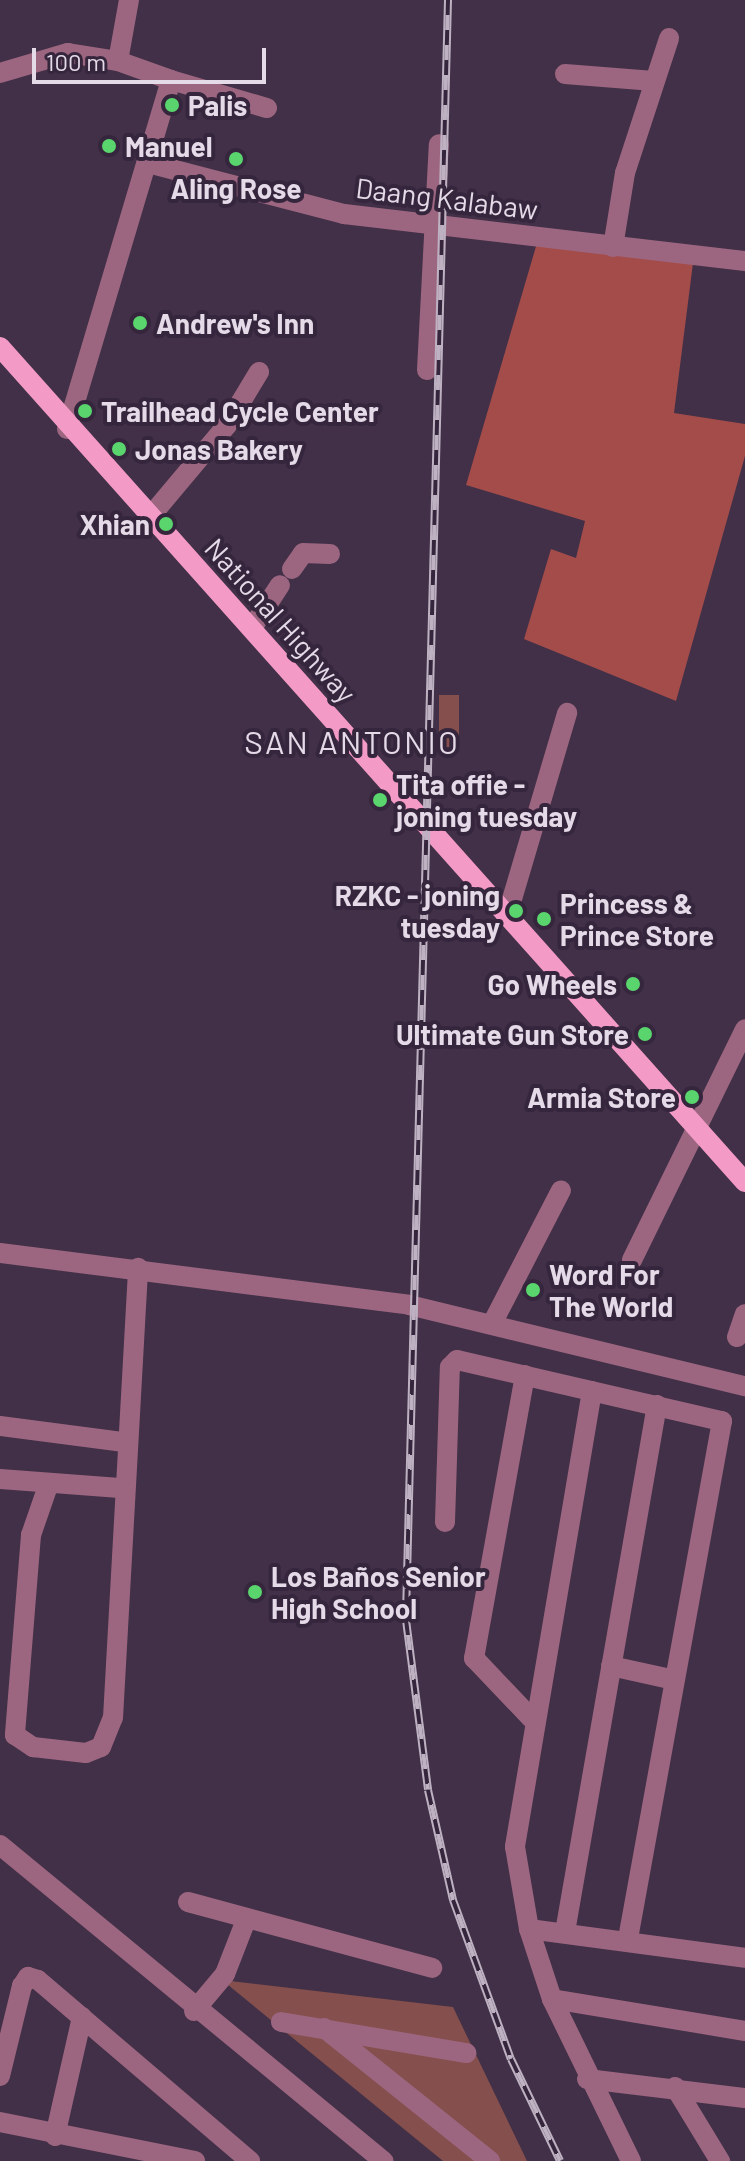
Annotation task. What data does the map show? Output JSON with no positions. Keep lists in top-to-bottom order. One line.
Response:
{"streets":{"main road":["National Highway"],"street":["Daang Kalabaw"]},"districts":["SAN ANTONIO"],"places":["Palis","Manuel","Aling Rose","Andrew's Inn","Trailhead Cycle Center","Jonas Bakery","Xhian","Tita offie - joning tuesday","RZKC - joning tuesday","Princess & Prince Store","Go Wheels","Ultimate Gun Store","Armia Store","Word For The World","Los Baños Senior High School"],"scale_bar":"100 m"}
